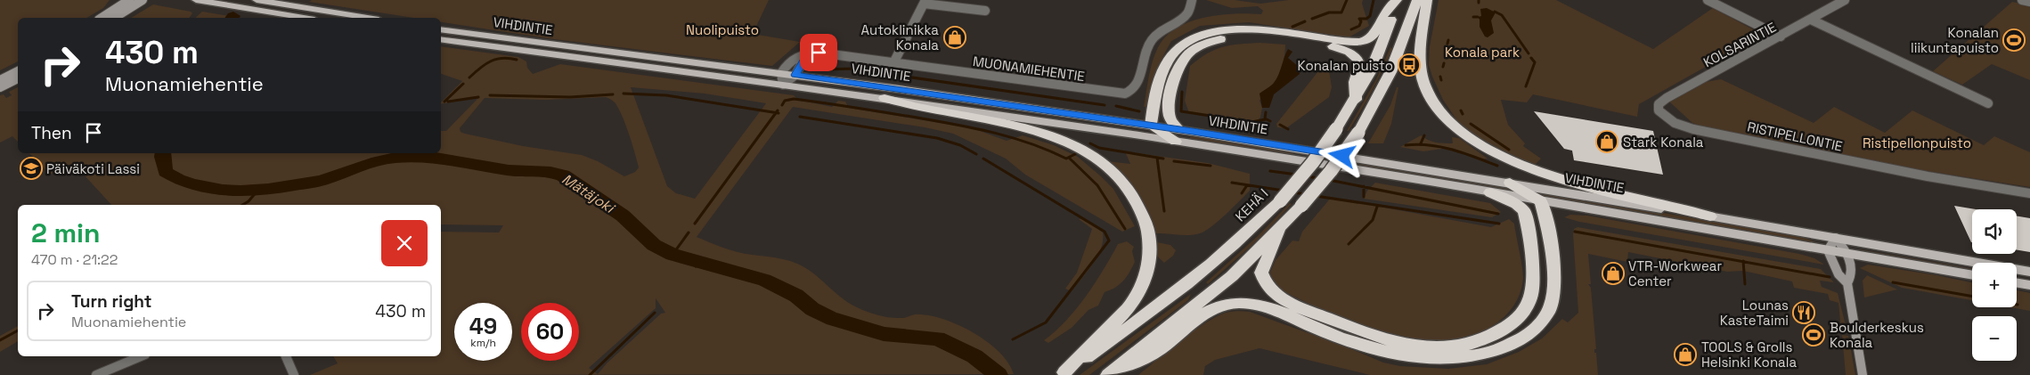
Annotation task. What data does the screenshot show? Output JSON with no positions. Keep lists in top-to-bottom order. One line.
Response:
{"streets":{"highway":["KEHÄ I"],"main road":["VIHDINTIE"],"street":["KOLSARINTIE","MUONAMIEHENTIE","RISTIPELLONTIE"]},"crossings":[["VIHDINTIE","MUONAMIEHENTIE"],["KOLSARINTIE","RISTIPELLONTIE"]],"water":["Mätäjoki"],"parks":["Nuolipuisto","Konala park","Ristipellonpuisto"],"places":{"shop":["Autoklinikka Konala","Stark Konala","VTR-Workwear Center","TOOLS & Grolls Helsinki Konala"],"sports":["Konalan liikuntapuisto","Boulderkeskus Konala"],"bus stop":["Konalan puisto"],"school or university":["Päiväkoti Lassi"],"restaurant":["Lounas KasteTaimi"]},"page":{"turn":["430 m","Muonamiehentie"],"then":"Then","heading":["2 min","470 m · 21:22"],"map_buttons":["+","−"],"list":[{"name":"Turn right","note":"Muonamiehentie","value":"430 m"}],"speed":"49 km/h","limit":"60"}}
